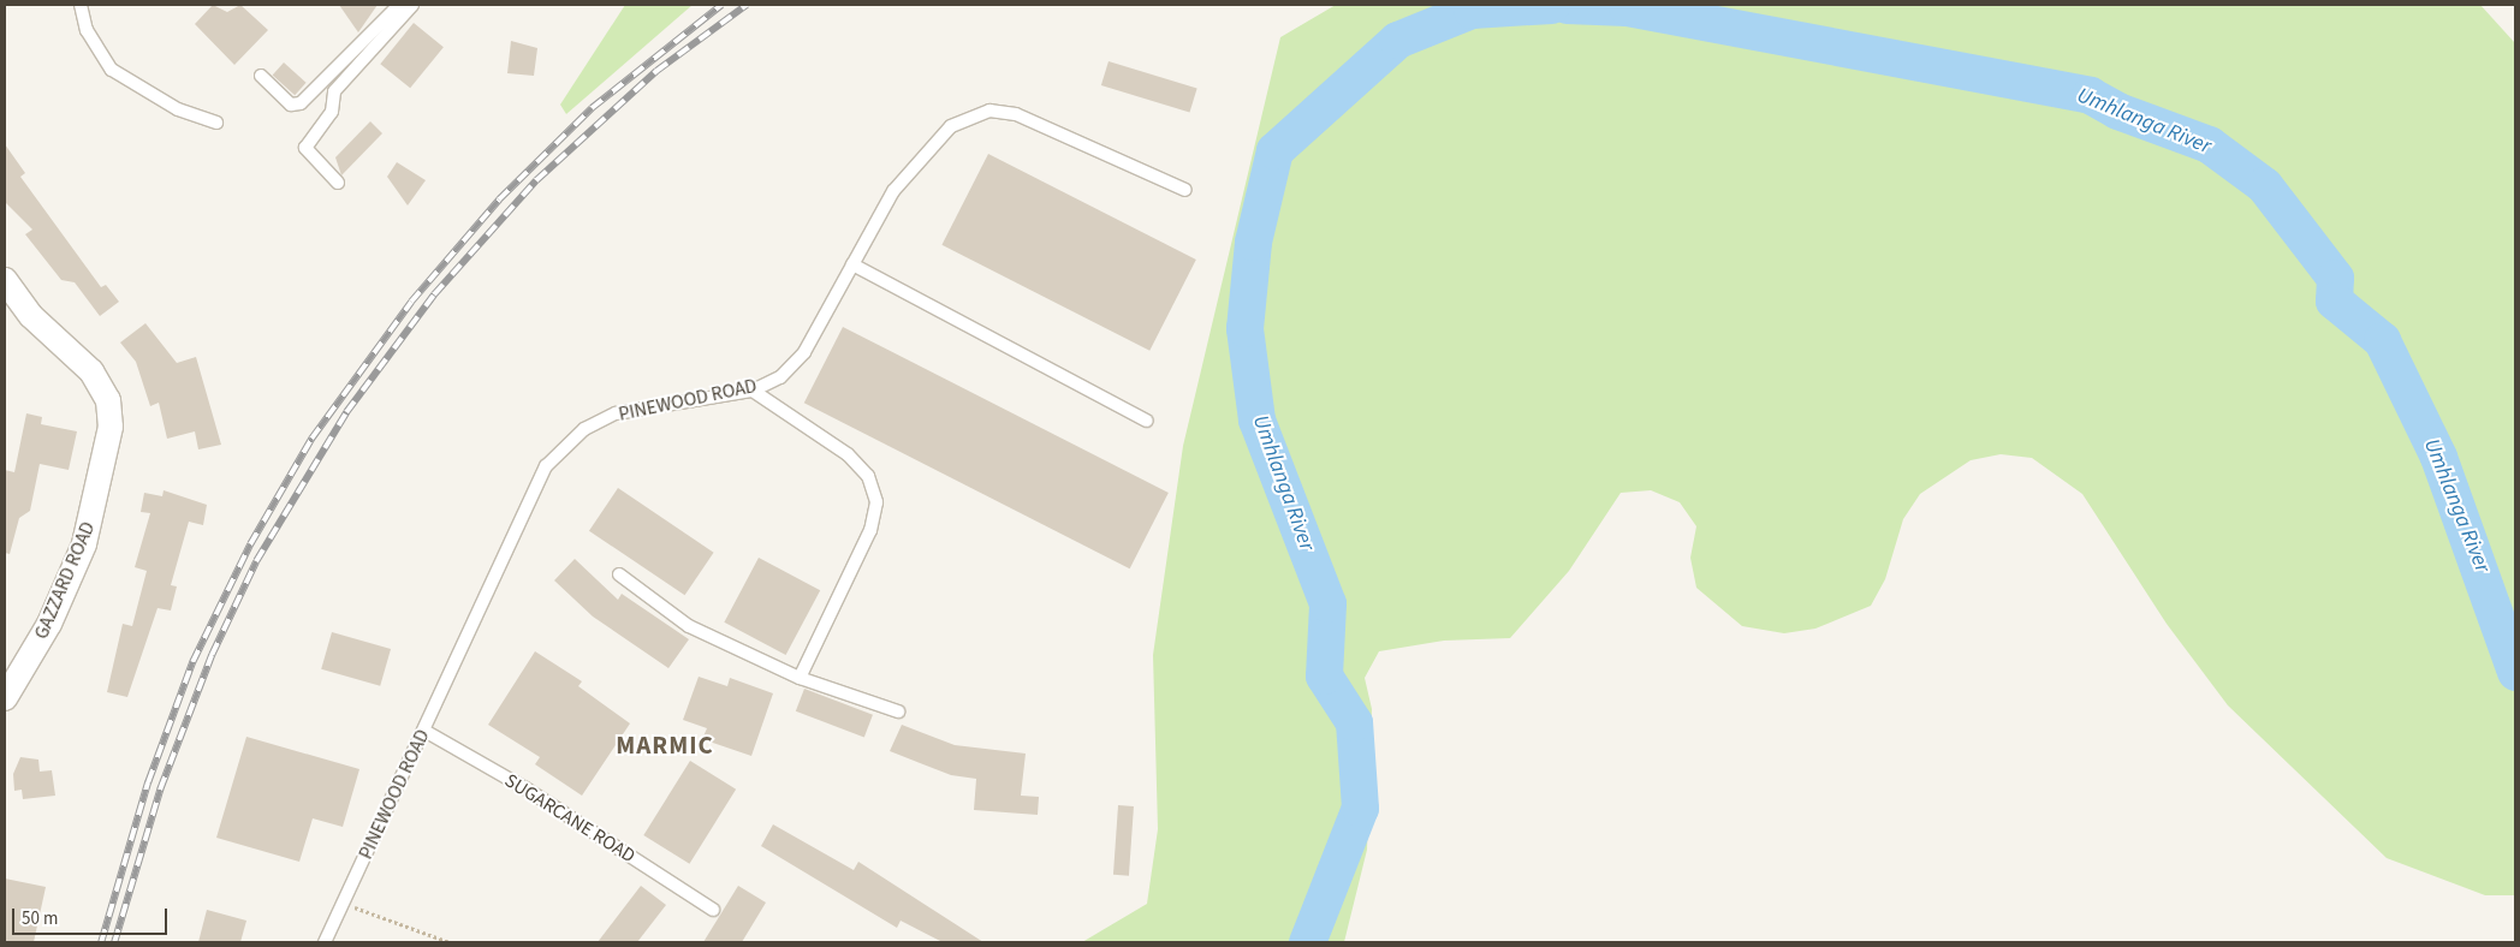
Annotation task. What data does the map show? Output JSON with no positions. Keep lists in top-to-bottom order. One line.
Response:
{"streets":{"street":["GAZZARD ROAD"],"lane":["PINEWOOD ROAD","SUGARCANE ROAD"]},"crossings":[["PINEWOOD ROAD","SUGARCANE ROAD"]],"districts":["MARMIC"],"water":["Umhlanga River"],"scale_bar":"50 m"}
